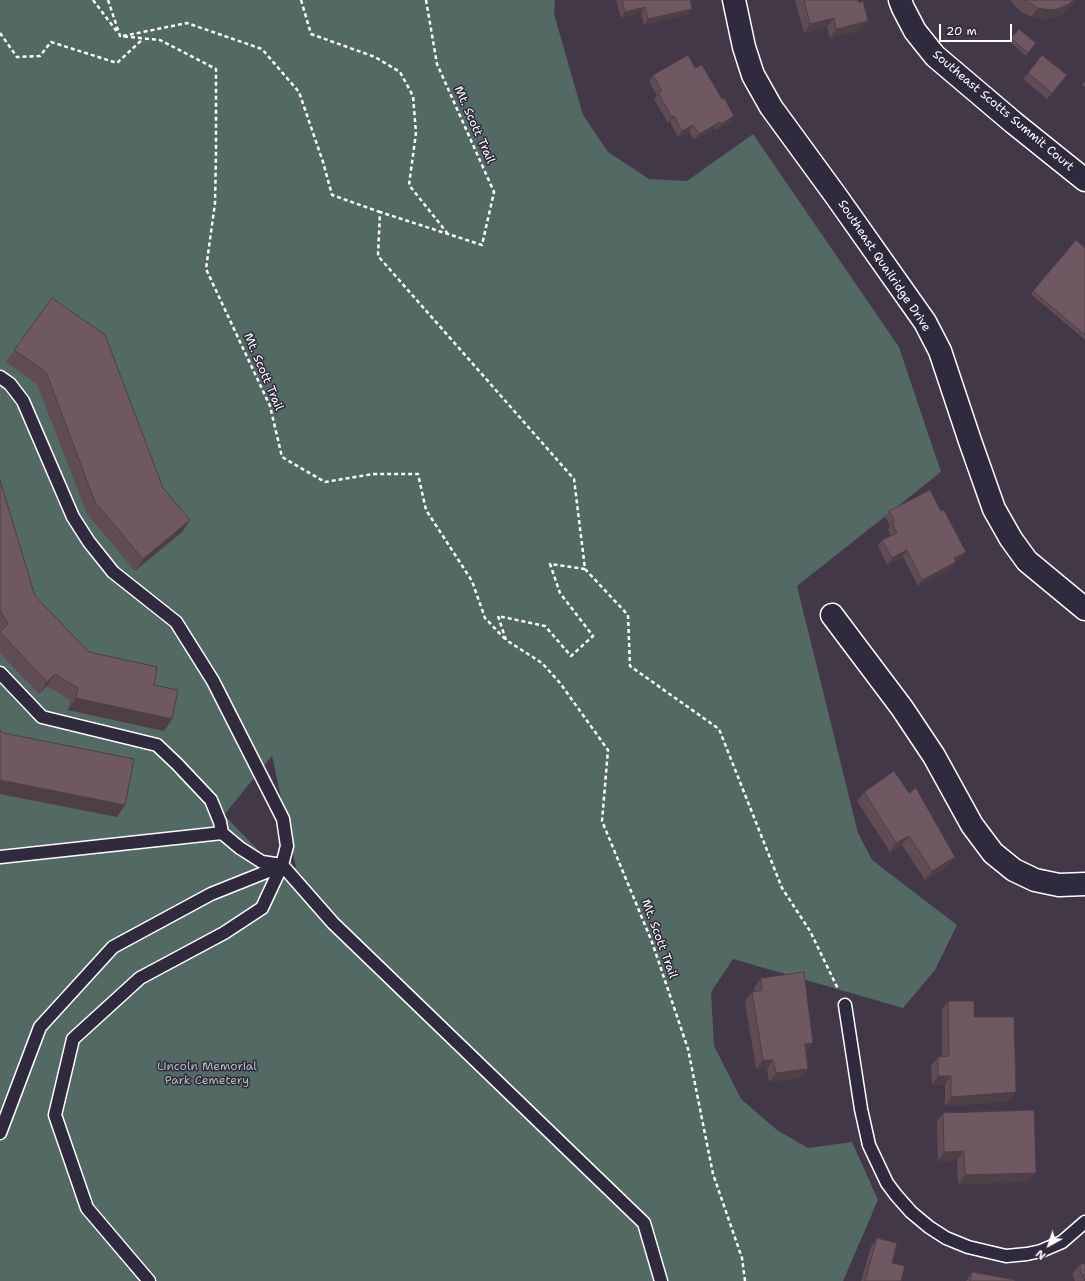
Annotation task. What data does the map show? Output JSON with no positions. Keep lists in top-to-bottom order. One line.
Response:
{"streets":{"street":["Southeast Scotts Summit Court","Southeast Quailridge Drive"],"path":["Mt. Scott Trail"]},"parks":["Lincoln Memorial Park Cemetery"],"scale_bar":"20 m","north":"bottom left"}
